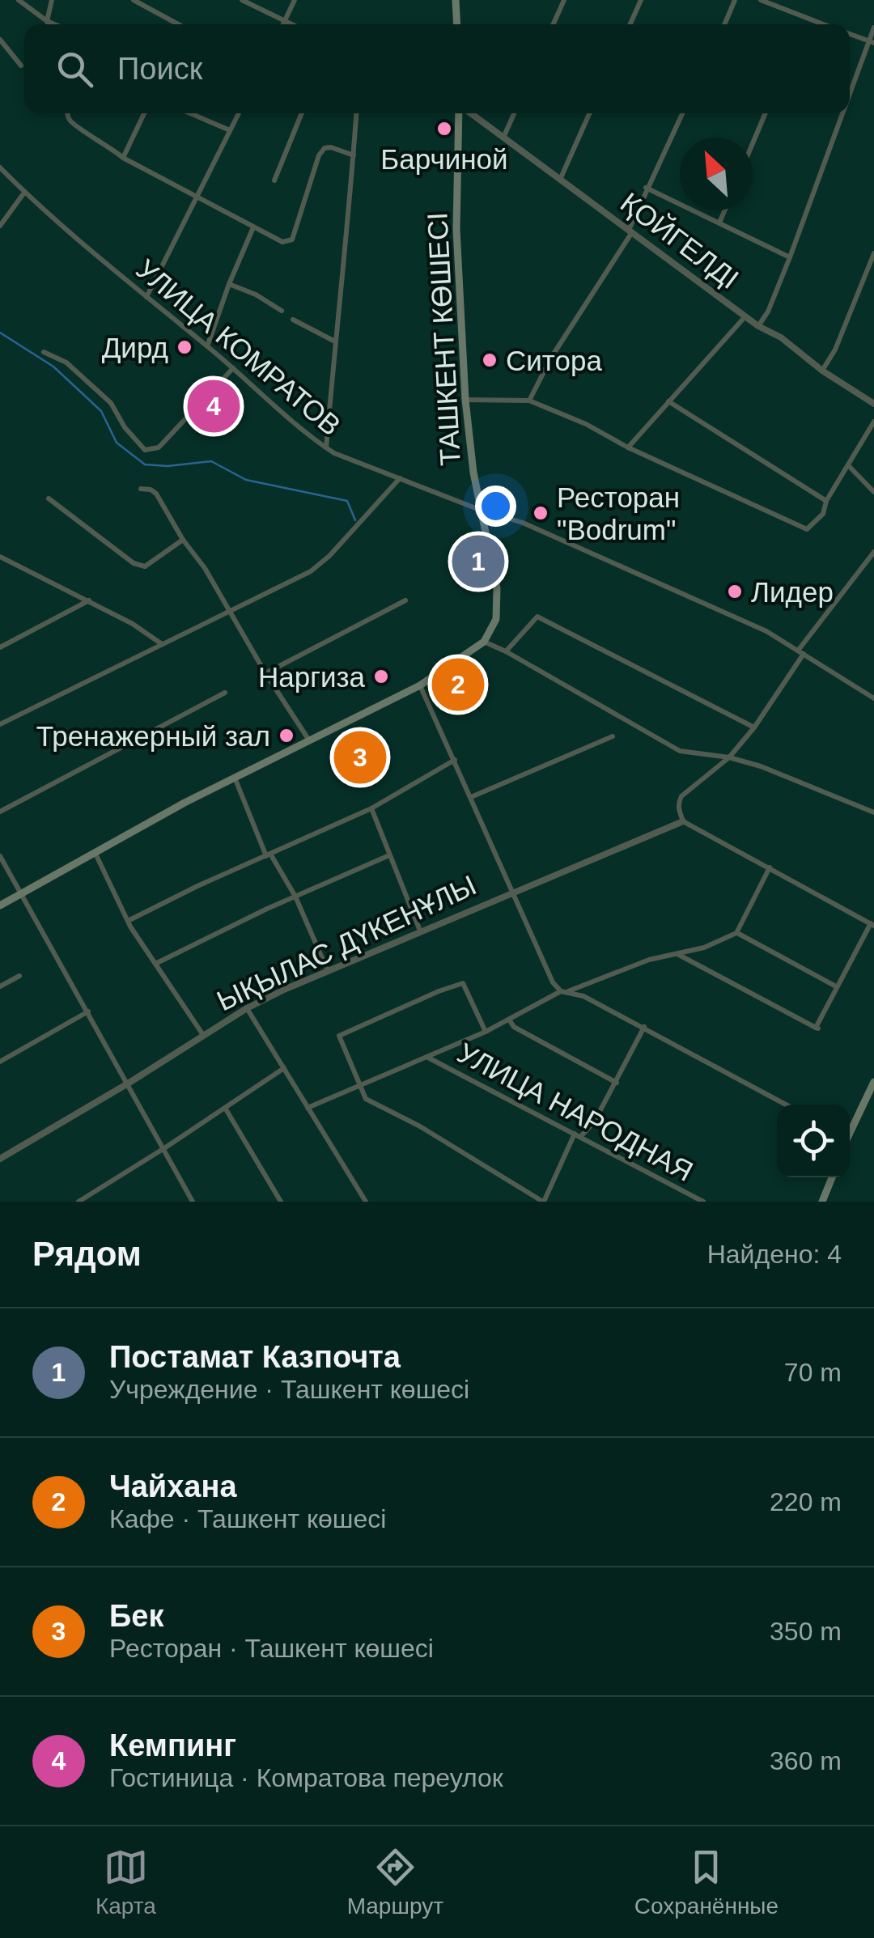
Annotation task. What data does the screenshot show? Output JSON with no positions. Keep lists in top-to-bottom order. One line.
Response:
{"streets":{"main road":["ТАШКЕНТ КӨШЕСІ"],"street":["ҚОЙГЕЛДІ","УЛИЦА КОМРАТОВ","ЫҚЫЛАС ДҮКЕНҰЛЫ","УЛИЦА НАРОДНАЯ"]},"crossings":[["ТАШКЕНТ КӨШЕСІ","УЛИЦА КОМРАТОВ"]],"places":["Барчиной","Дирд","Ситора","Ресторан \"Bodrum\"","Лидер","Наргиза","Тренажерный зал"],"north":"top left","page":{"search":"Поиск","pins":["4","1","2","3"],"heading":["Рядом","Найдено: 4"],"list":[{"mark":"1","name":"Постамат Казпочта","note":"Учреждение · Ташкент көшесі","value":"70 m"},{"mark":"2","name":"Чайхана","note":"Кафе · Ташкент көшесі","value":"220 m"},{"mark":"3","name":"Бек","note":"Ресторан · Ташкент көшесі","value":"350 m"},{"mark":"4","name":"Кемпинг","note":"Гостиница · Комратова переулок","value":"360 m"}],"nav":["Карта","Маршрут","Сохранённые"]}}
